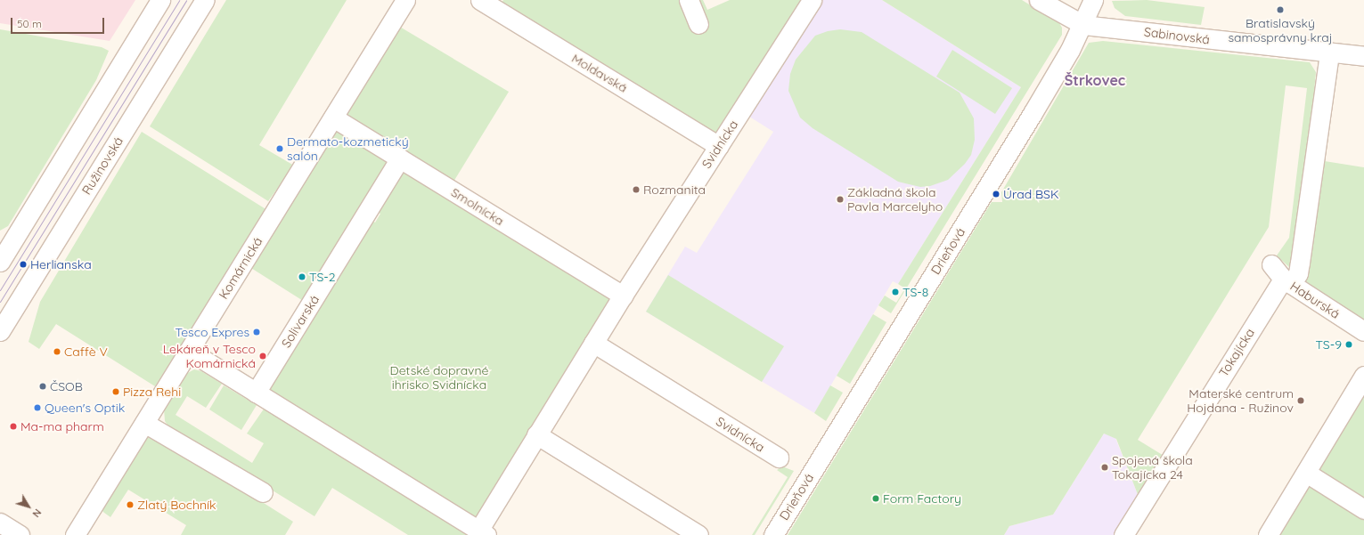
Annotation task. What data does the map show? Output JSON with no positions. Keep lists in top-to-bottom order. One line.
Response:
{"streets":{"street":["Sabinovská","Moldavská","Svidnícka","Ružinovská","Smolnícka","Drieňová","Komárnická","Haburská","Solivarská","Tokajícka"]},"crossings":[["Sabinovská","Drieňová"],["Sabinovská","Tokajícka"],["Moldavská","Svidnícka"],["Svidnícka","Smolnícka"],["Smolnícka","Komárnická"],["Smolnícka","Solivarská"],["Haburská","Tokajícka"]],"districts":["Štrkovec"],"parks":["Detské dopravné ihrisko Svidnícka"],"places":["Bratislavský samosprávny kraj","Dermato-kozmetický salón","Rozmanita","Úrad BSK","Základná škola Pavla Marcelyho","Herlianska","TS-2","TS-8","Tesco Expres","TS-9","Caffè V","Lekáreň v Tesco Komárnická","ČSOB","Pizza Rehi","Materské centrum Hojdana - Ružinov","Queen's Optik","Ma-ma pharm","Spojená škola Tokajícka 24","Form Factory","Zlatý Bochník"],"scale_bar":"50 m","north":"bottom right"}
